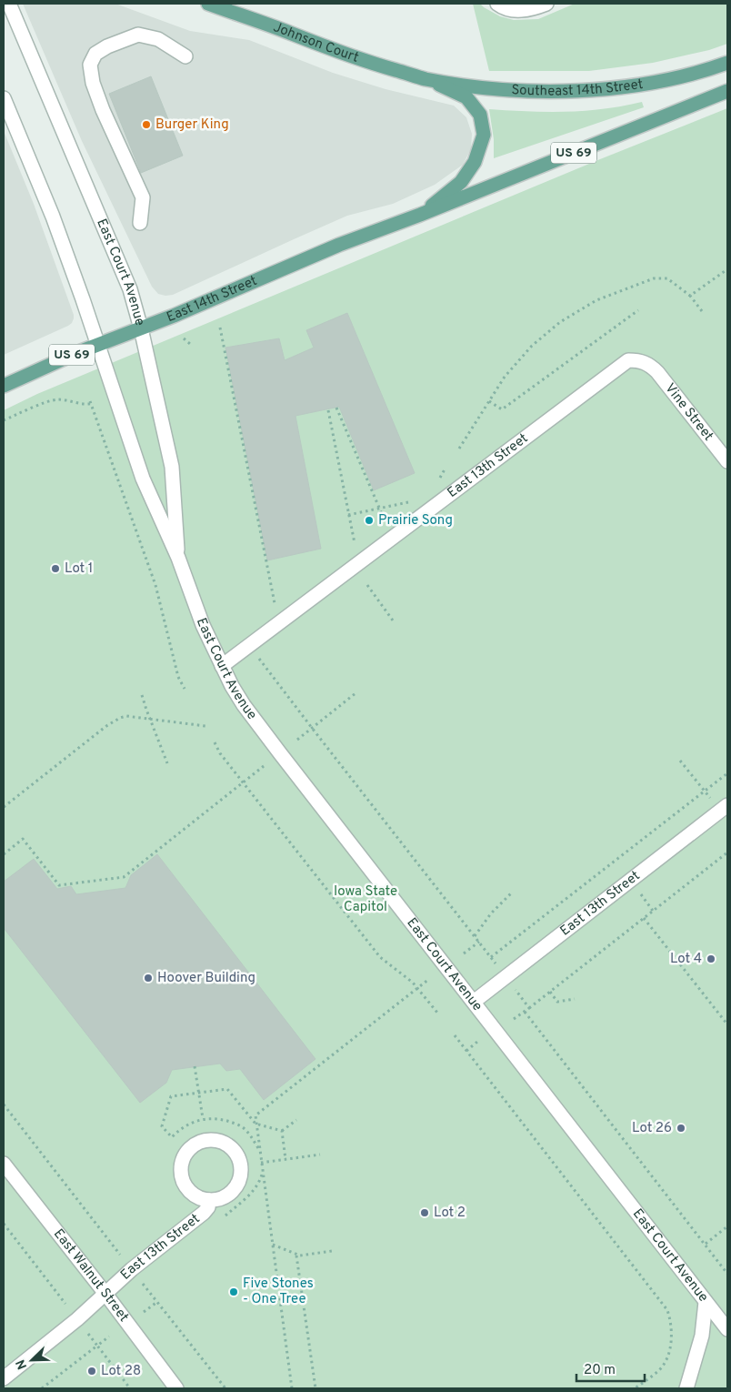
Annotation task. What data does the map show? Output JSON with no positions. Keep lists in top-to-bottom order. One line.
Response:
{"streets":{"main road":["Johnson Court","Southeast 14th Street","US 69","East 14th Street"],"street":["East Court Avenue","Vine Street","East 13th Street","East Walnut Street"]},"crossings":[["Johnson Court","Southeast 14th Street"],["US 69","East 14th Street"],["East Court Avenue","East 14th Street"],["East Court Avenue","East 13th Street"],["Vine Street","East 13th Street"],["East 13th Street","East Walnut Street"]],"parks":["Iowa State Capitol"],"places":["Burger King","Prairie Song","Lot 1","Lot 4","Hoover Building","Lot 26","Lot 2","Five Stones - One Tree","Lot 28"],"scale_bar":"20 m","north":"bottom left"}
